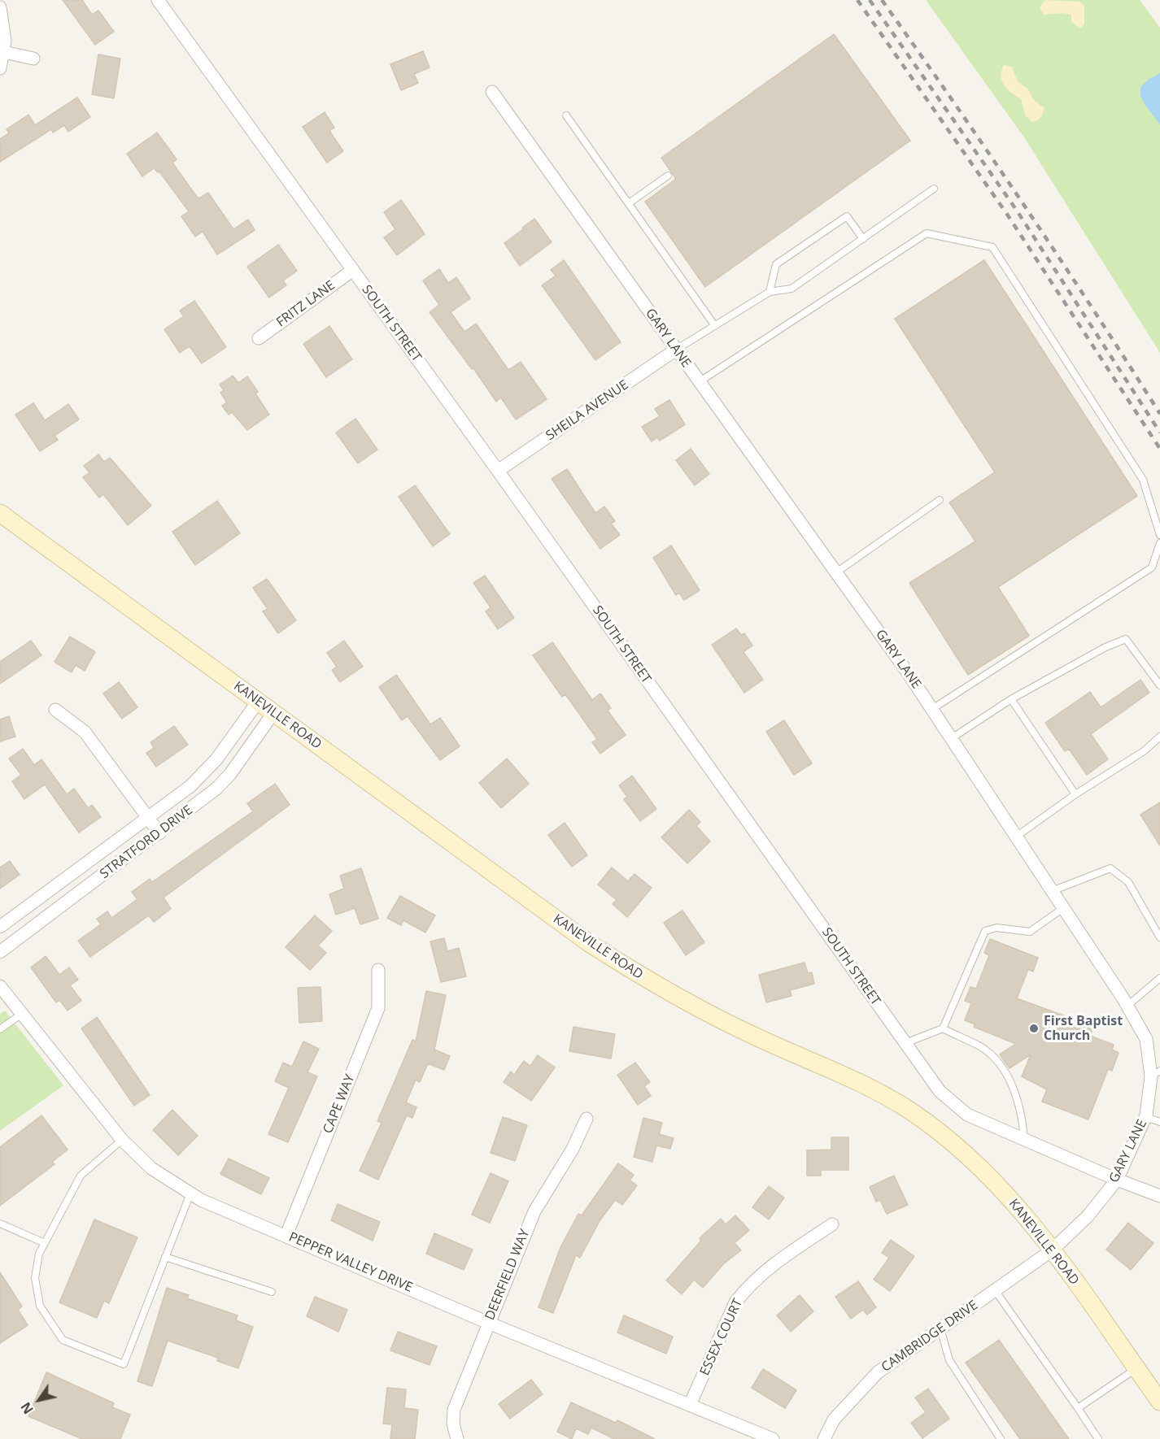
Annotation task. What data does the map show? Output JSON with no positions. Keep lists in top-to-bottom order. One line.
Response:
{"streets":{"main road":["KANEVILLE ROAD"],"street":["FRITZ LANE","SOUTH STREET","GARY LANE","SHEILA AVENUE","STRATFORD DRIVE","CAPE WAY","PEPPER VALLEY DRIVE","DEERFIELD WAY","CAMBRIDGE DRIVE","ESSEX COURT"]},"crossings":[["FRITZ LANE","SOUTH STREET"],["SOUTH STREET","GARY LANE"],["SOUTH STREET","SHEILA AVENUE"],["GARY LANE","SHEILA AVENUE"],["GARY LANE","KANEVILLE ROAD"],["GARY LANE","CAMBRIDGE DRIVE"],["KANEVILLE ROAD","STRATFORD DRIVE"],["KANEVILLE ROAD","CAMBRIDGE DRIVE"],["CAPE WAY","PEPPER VALLEY DRIVE"],["PEPPER VALLEY DRIVE","DEERFIELD WAY"],["PEPPER VALLEY DRIVE","ESSEX COURT"]],"places":["First Baptist Church"],"north":"bottom left"}
